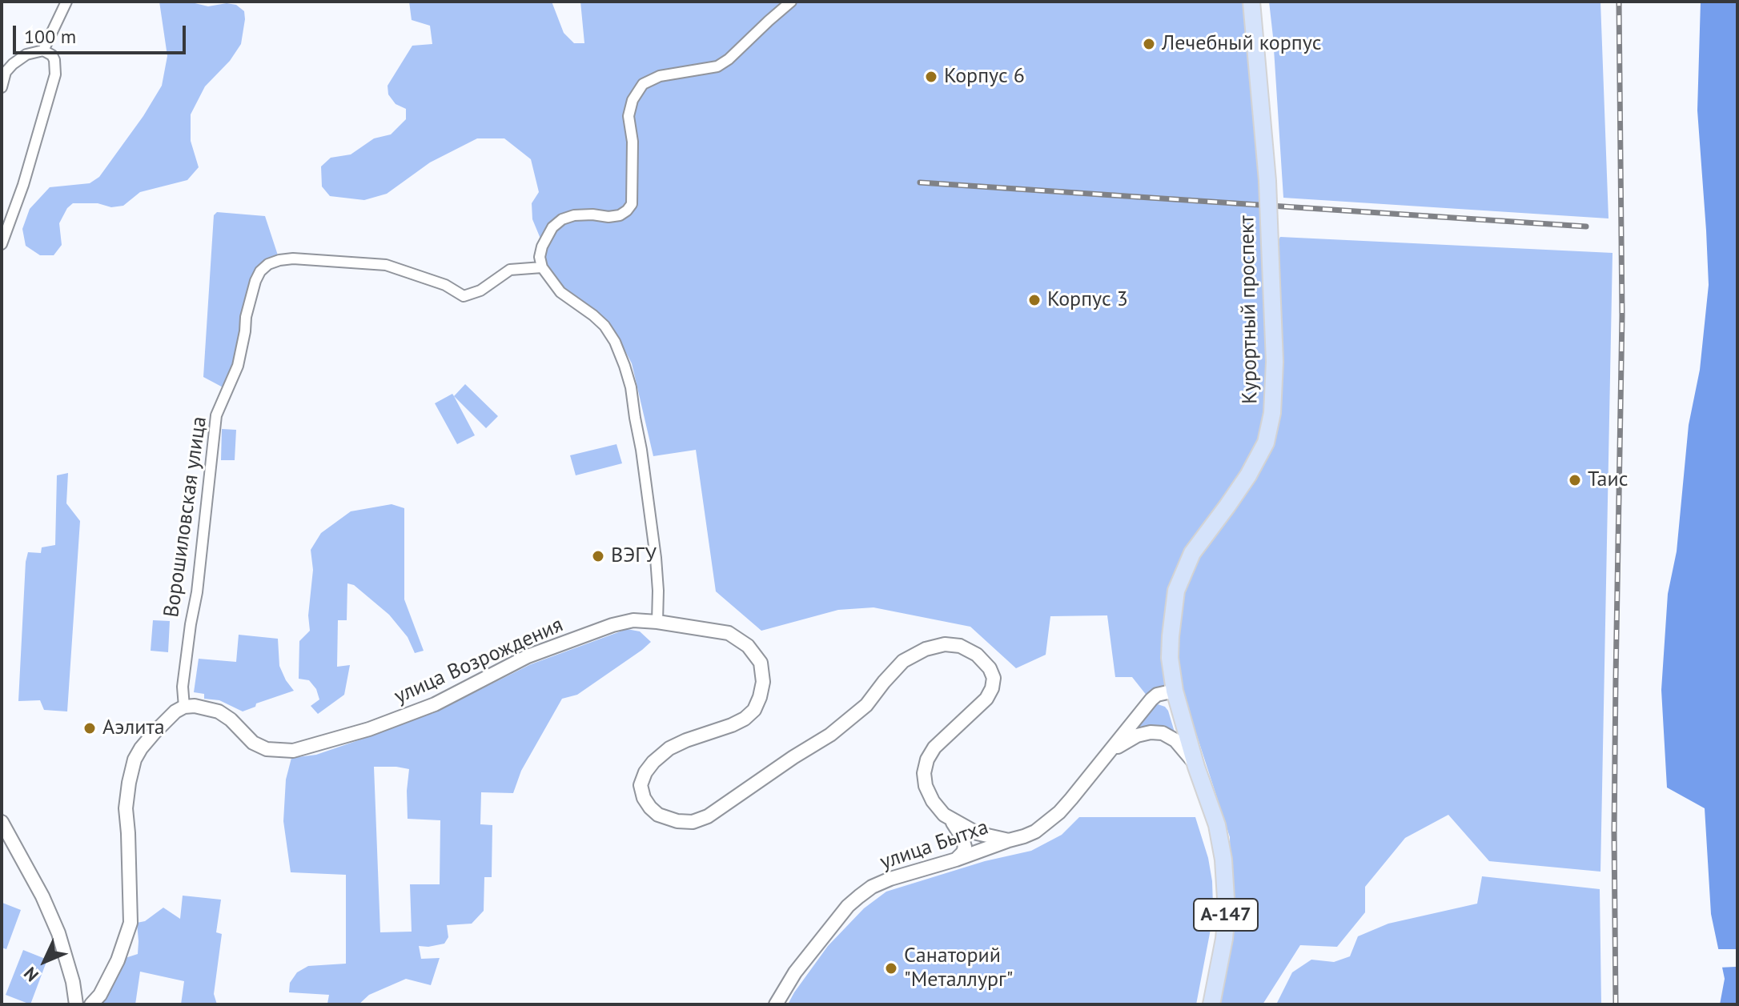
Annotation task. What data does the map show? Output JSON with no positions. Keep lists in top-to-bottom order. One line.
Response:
{"streets":{"main road":["Курортный проспект","А-147"],"street":["Ворошиловская улица","улица Возрождения","улица Бытха"]},"crossings":[["Курортный проспект","улица Бытха"],["Ворошиловская улица","улица Возрождения"],["улица Возрождения","улица Бытха"]],"places":["Лечебный корпус","Корпус 6","Корпус 3","Таис","ВЭГУ","Аэлита","Санаторий \"Металлург\""],"scale_bar":"100 m","north":"bottom left"}
